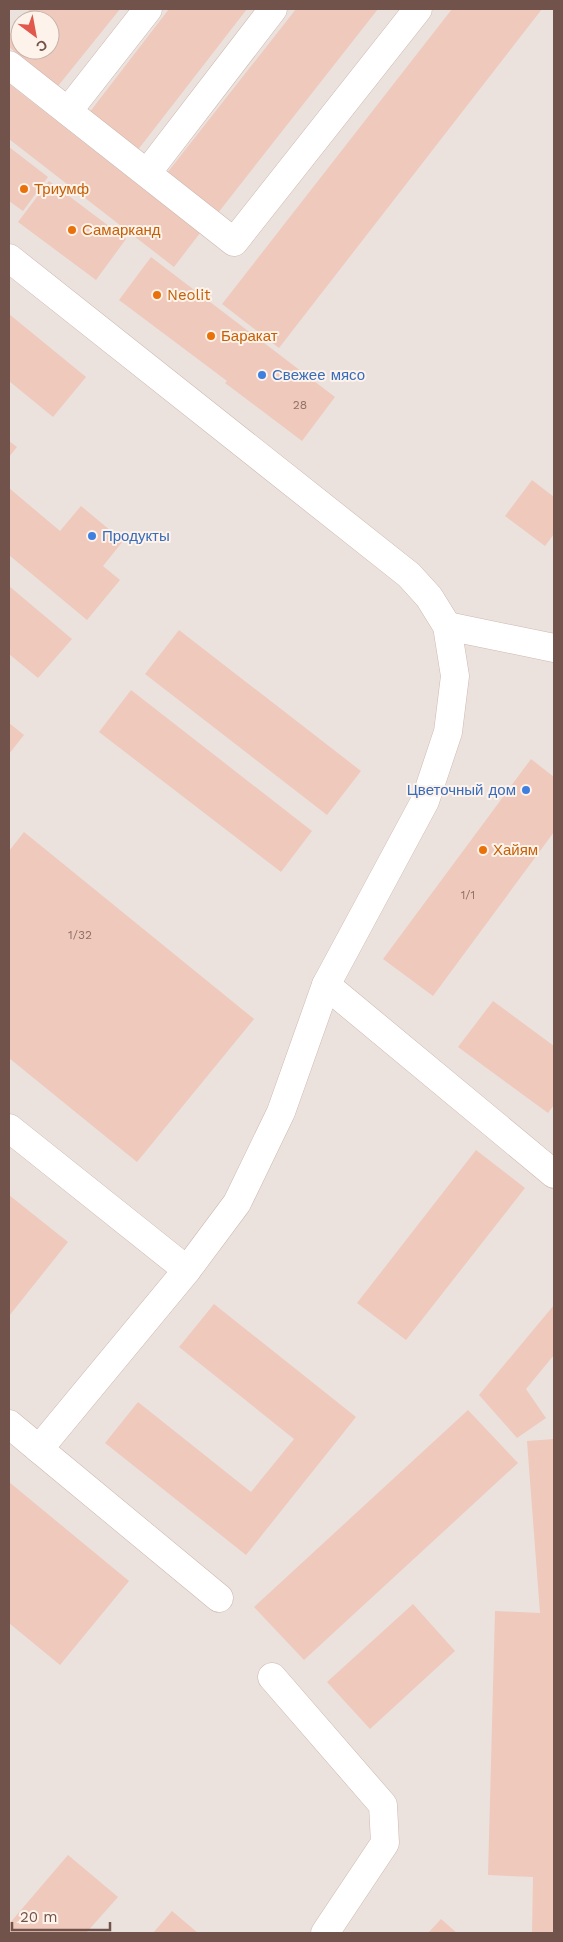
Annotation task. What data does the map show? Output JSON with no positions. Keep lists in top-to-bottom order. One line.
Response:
{"places":["Триумф","Самарканд","Neolit","Баракат","Свежее мясо","Продукты","Цветочный дом","Хайям"],"house_numbers":["28","1/1","1/32"],"scale_bar":"20 m","north":"bottom right"}
